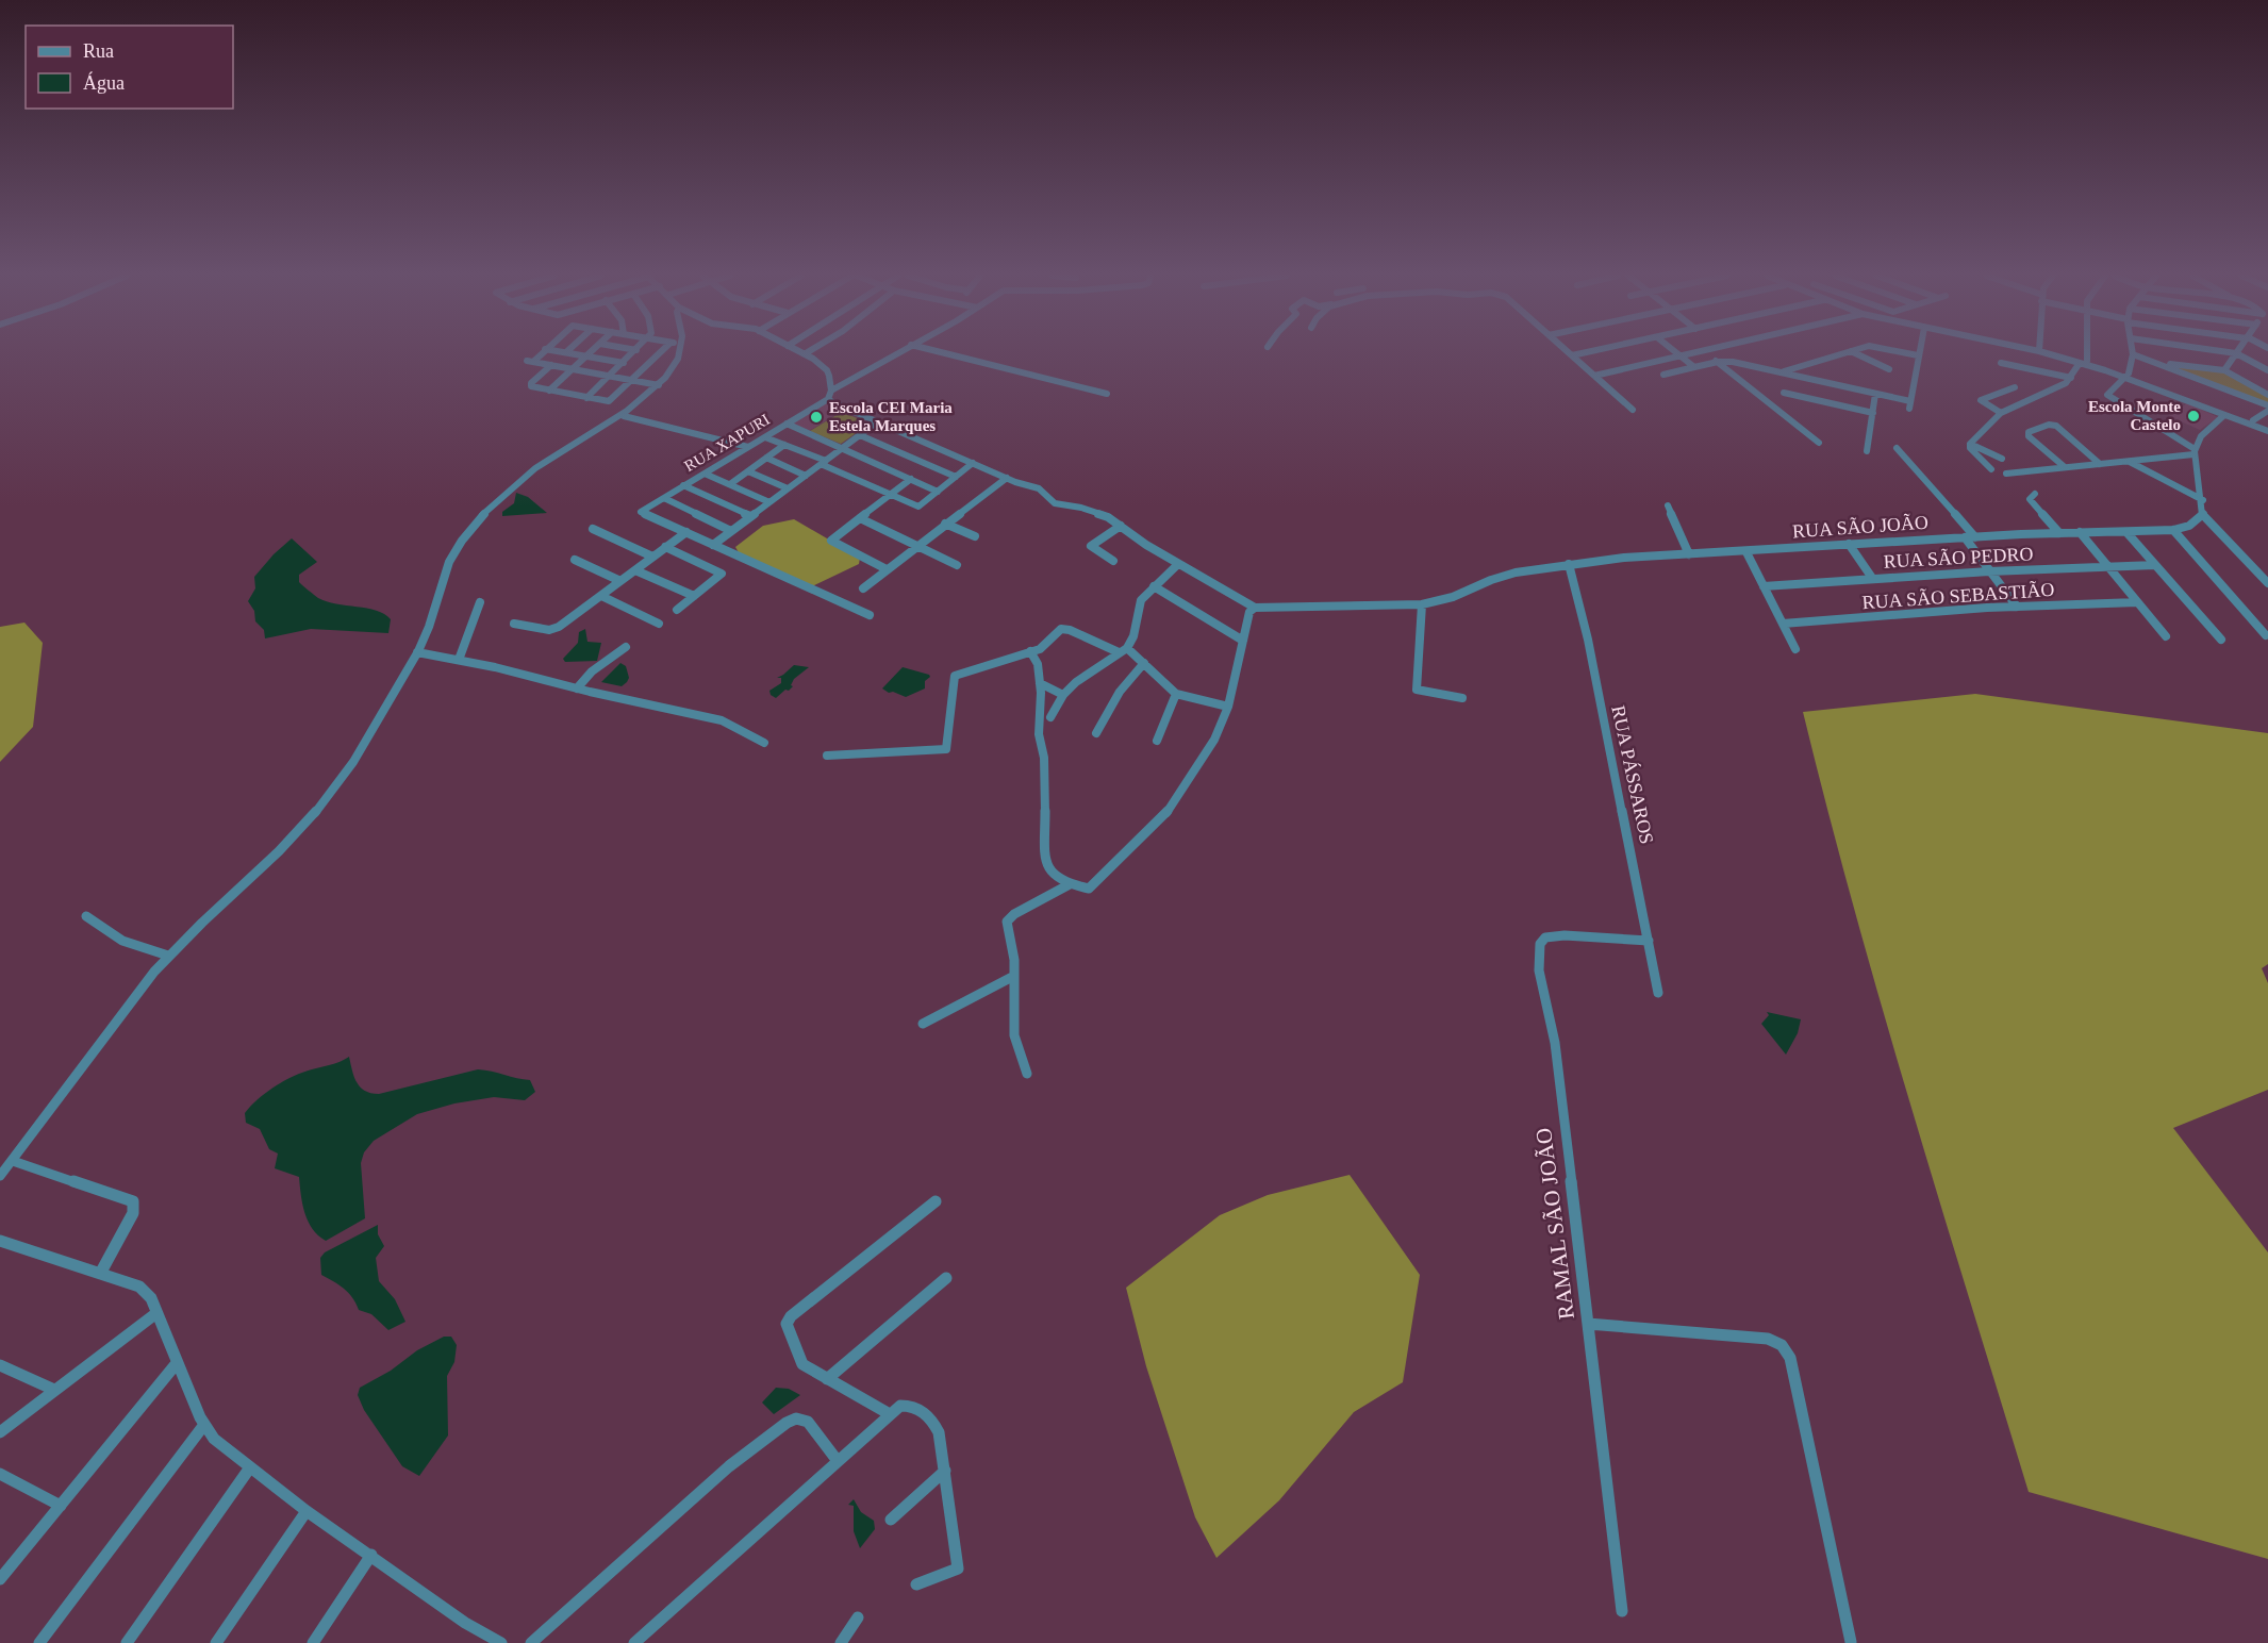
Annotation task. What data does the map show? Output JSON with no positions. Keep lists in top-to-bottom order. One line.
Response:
{"streets":{"street":["RUA XAPURI","RUA SÃO JOÃO","RUA SÃO PEDRO","RUA SÃO SEBASTIÃO","RUA PÁSSAROS","RAMAL SÃO JOÃO"]},"crossings":[["RUA SÃO JOÃO","RUA PÁSSAROS"],["RUA PÁSSAROS","RAMAL SÃO JOÃO"]],"places":["Escola Monte Castelo","Escola CEI Maria Estela Marques"],"legend":["Rua","Água"]}
